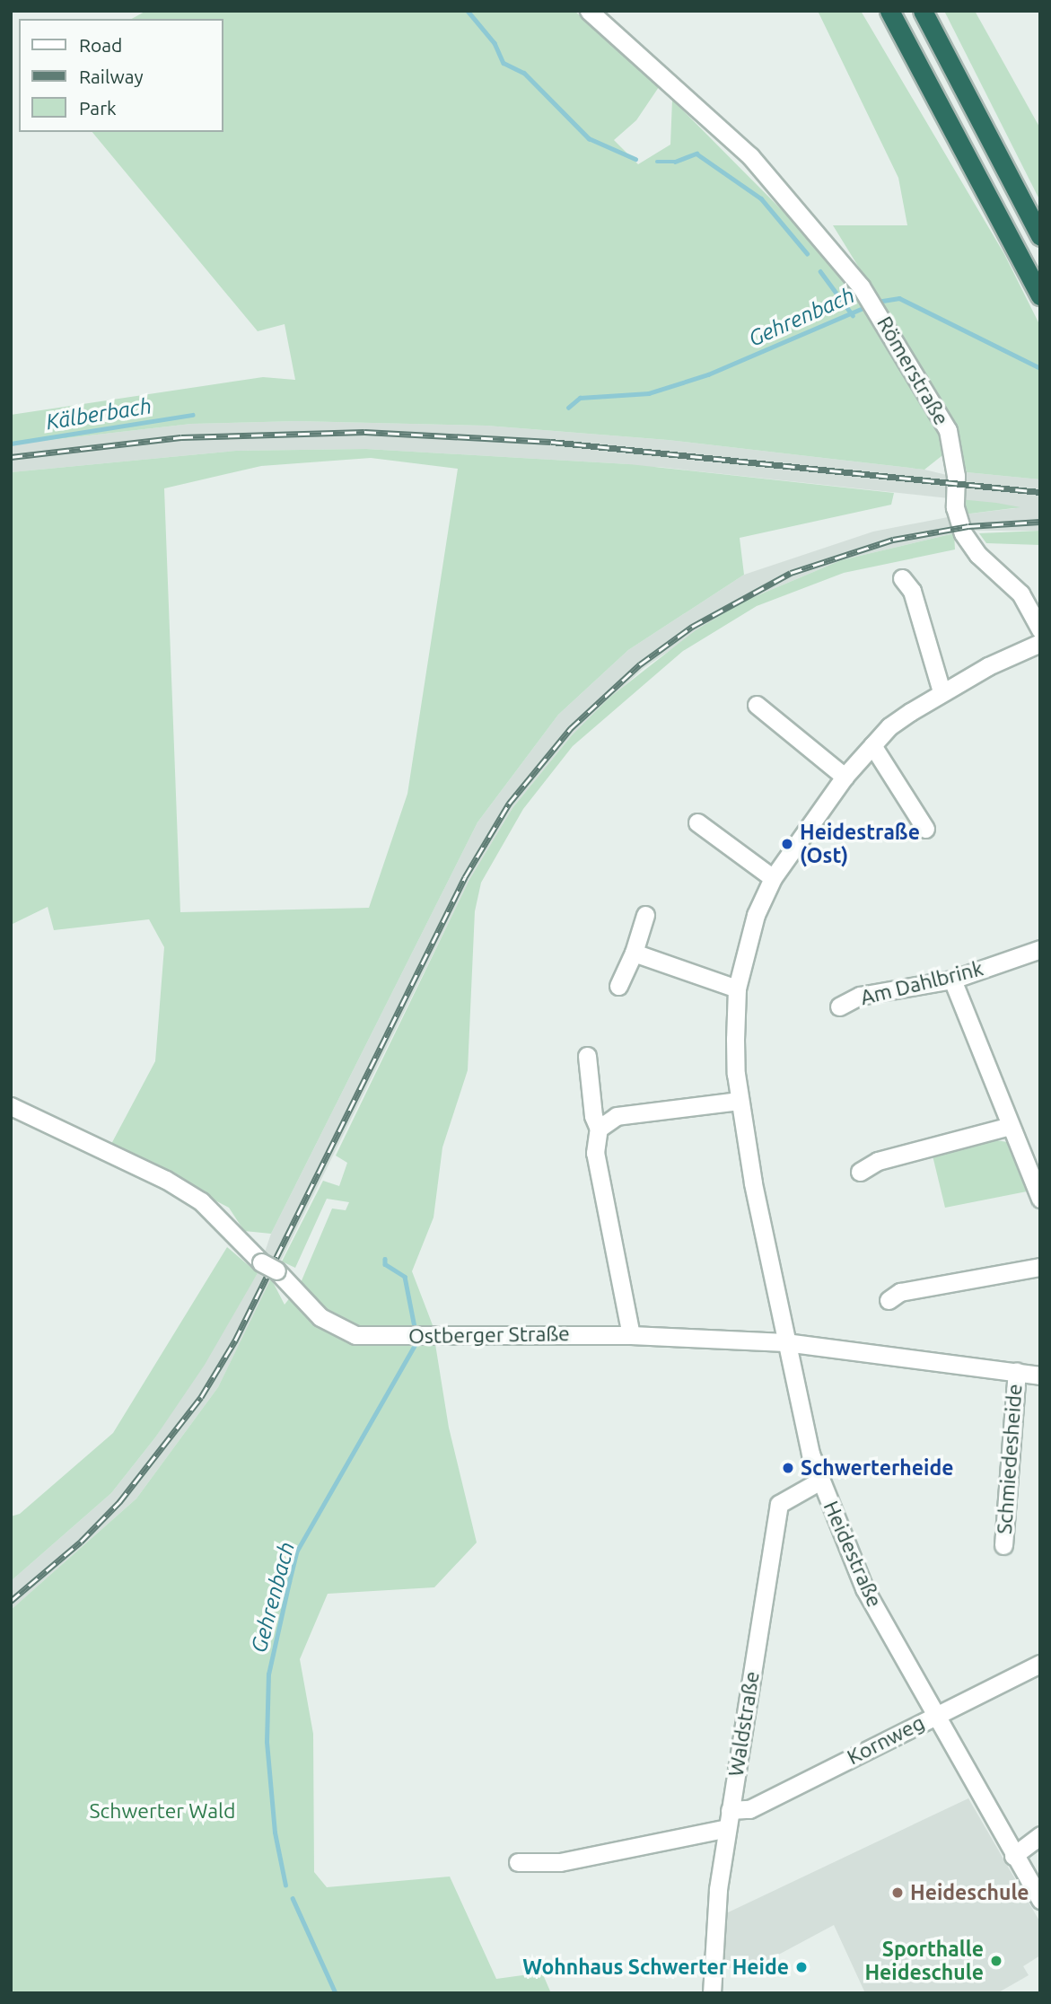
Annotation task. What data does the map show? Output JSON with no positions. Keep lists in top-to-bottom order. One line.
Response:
{"streets":{"street":["Römerstraße","Am Dahlbrink","Ostberger Straße","Schmiedesheide","Heidestraße","Waldstraße","Kornweg"]},"crossings":[["Ostberger Straße","Schmiedesheide"],["Ostberger Straße","Heidestraße"],["Heidestraße","Waldstraße"],["Heidestraße","Kornweg"],["Waldstraße","Kornweg"]],"water":["Gehrenbach","Kälberbach"],"parks":["Schwerter Wald"],"places":["Heidestraße (Ost)","Schwerterheide","Heideschule","Sporthalle Heideschule","Wohnhaus Schwerter Heide"],"legend":["Road","Railway","Park"]}
